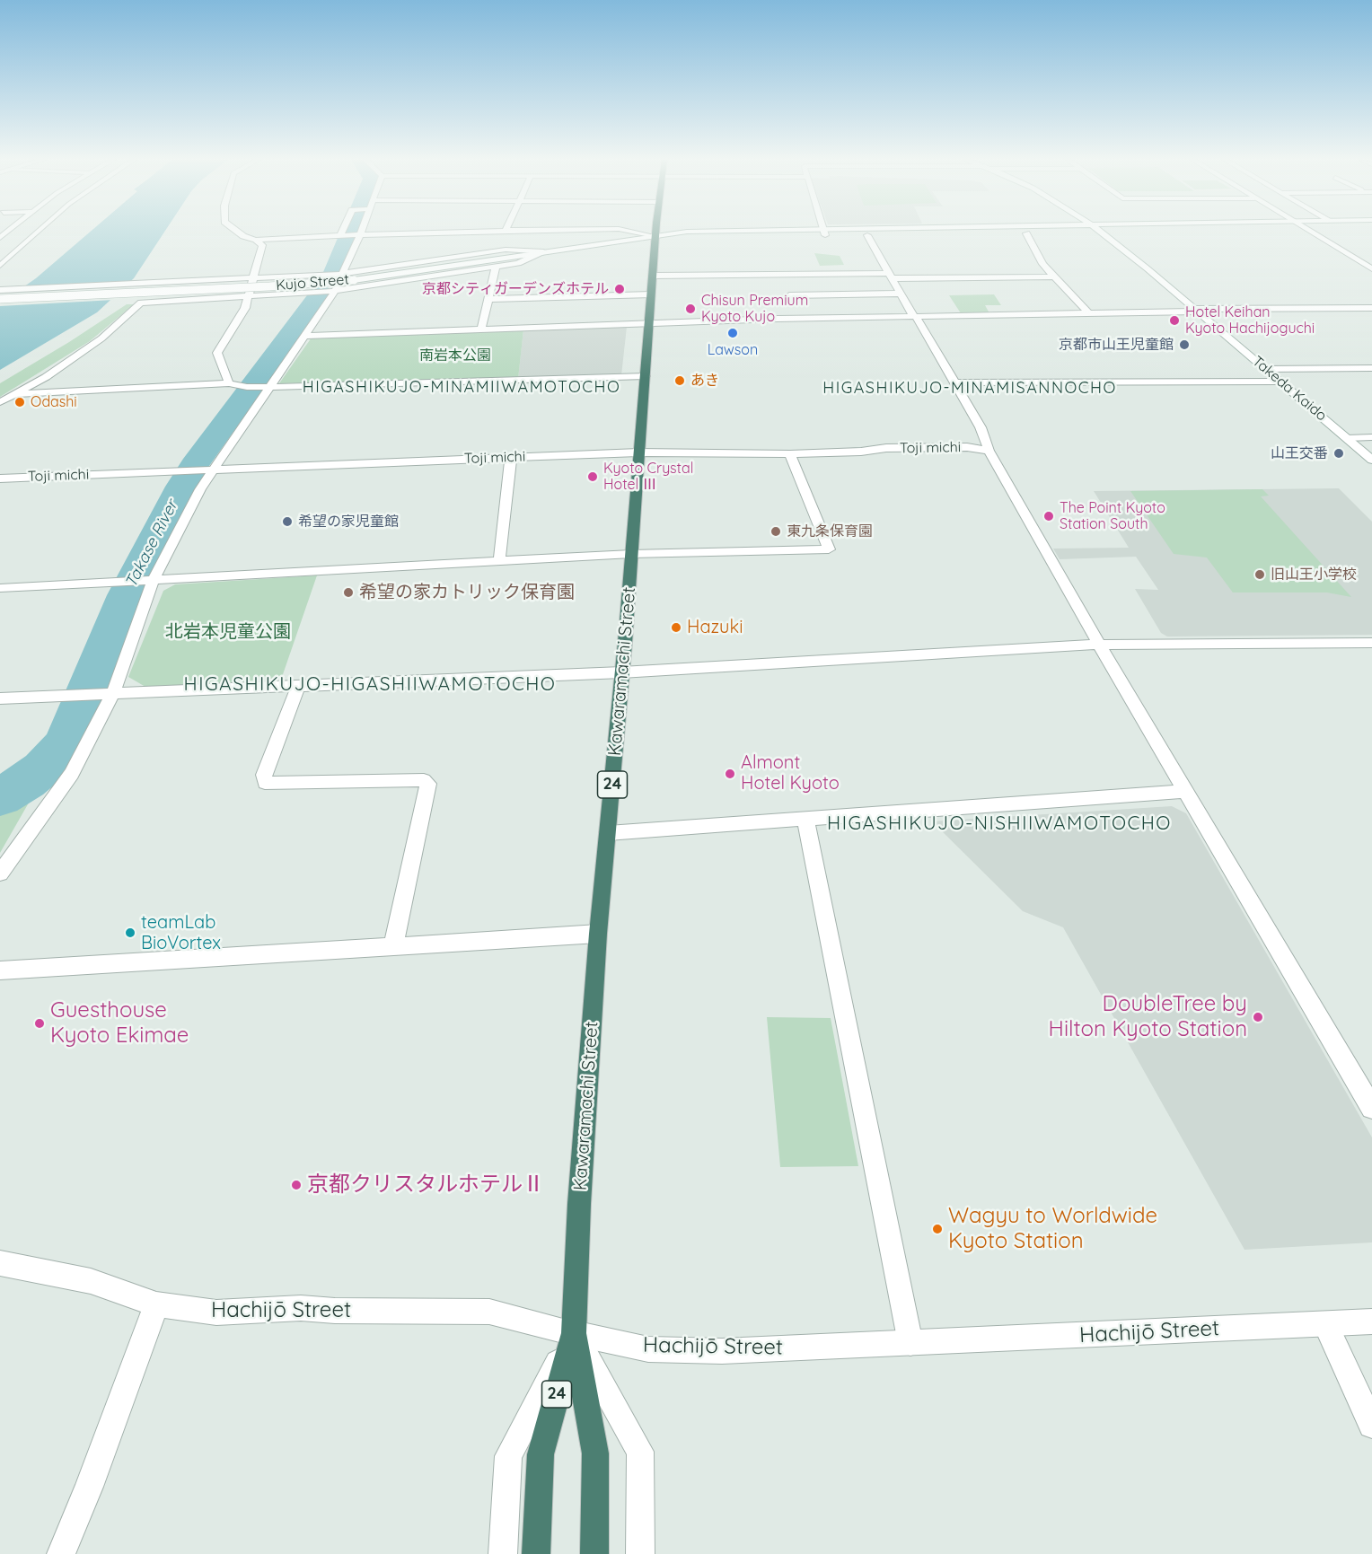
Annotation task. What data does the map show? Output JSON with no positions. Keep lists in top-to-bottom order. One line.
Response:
{"streets":{"highway":["Kawaramachi Street","24"],"street":["Kujo Street","Takeda Kaido","Toji michi","Hachijō Street"]},"crossings":[["Kujo Street","Takeda Kaido"],["Kujo Street","Kawaramachi Street"],["Kujo Street","24"],["Toji michi","Kawaramachi Street"],["Kawaramachi Street","24"],["Kawaramachi Street","Hachijō Street"]],"districts":["HIGASHIKUJO-MINAMIIWAMOTOCHO","HIGASHIKUJO-MINAMISANNOCHO","HIGASHIKUJO-HIGASHIIWAMOTOCHO","HIGASHIKUJO-NISHIIWAMOTOCHO"],"water":["Takase River"],"parks":["南岩本公園","北岩本児童公園"],"places":["京都シティガーデンズホテル","Chisun Premium Kyoto Kujo","Hotel Keihan Kyoto Hachijoguchi","Lawson","京都市山王児童館","あき","Odashi","山王交番","Kyoto Crystal Hotel Ⅲ","The Point Kyoto Station South","希望の家児童館","東九条保育園","旧山王小学校","希望の家カトリック保育園","Hazuki","Almont Hotel Kyoto","teamLab BioVortex","DoubleTree by Hilton Kyoto Station","Guesthouse Kyoto Ekimae","京都クリスタルホテルⅡ","Wagyu to Worldwide Kyoto Station"]}
